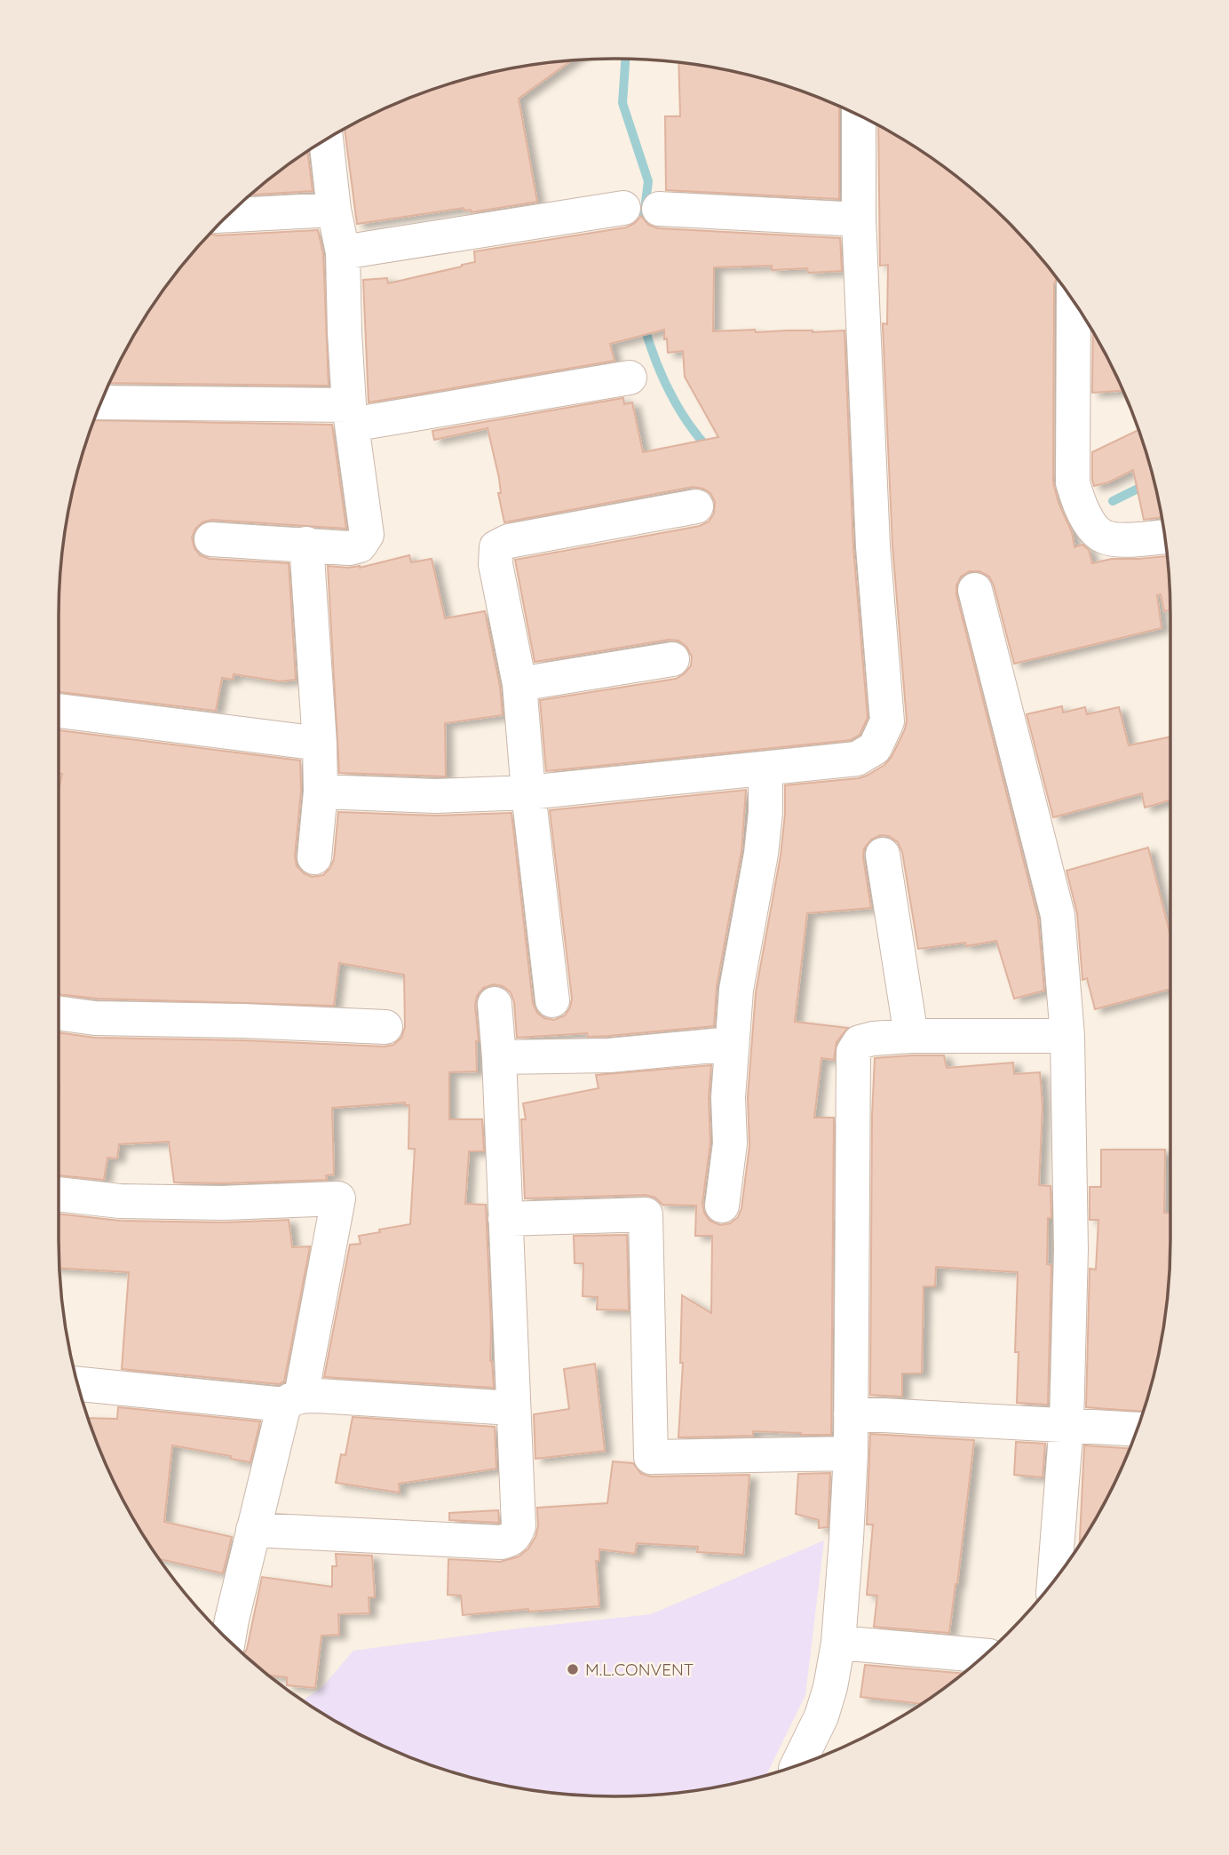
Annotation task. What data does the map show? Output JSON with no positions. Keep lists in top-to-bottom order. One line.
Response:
{"places":["M.L.CONVENT"]}
